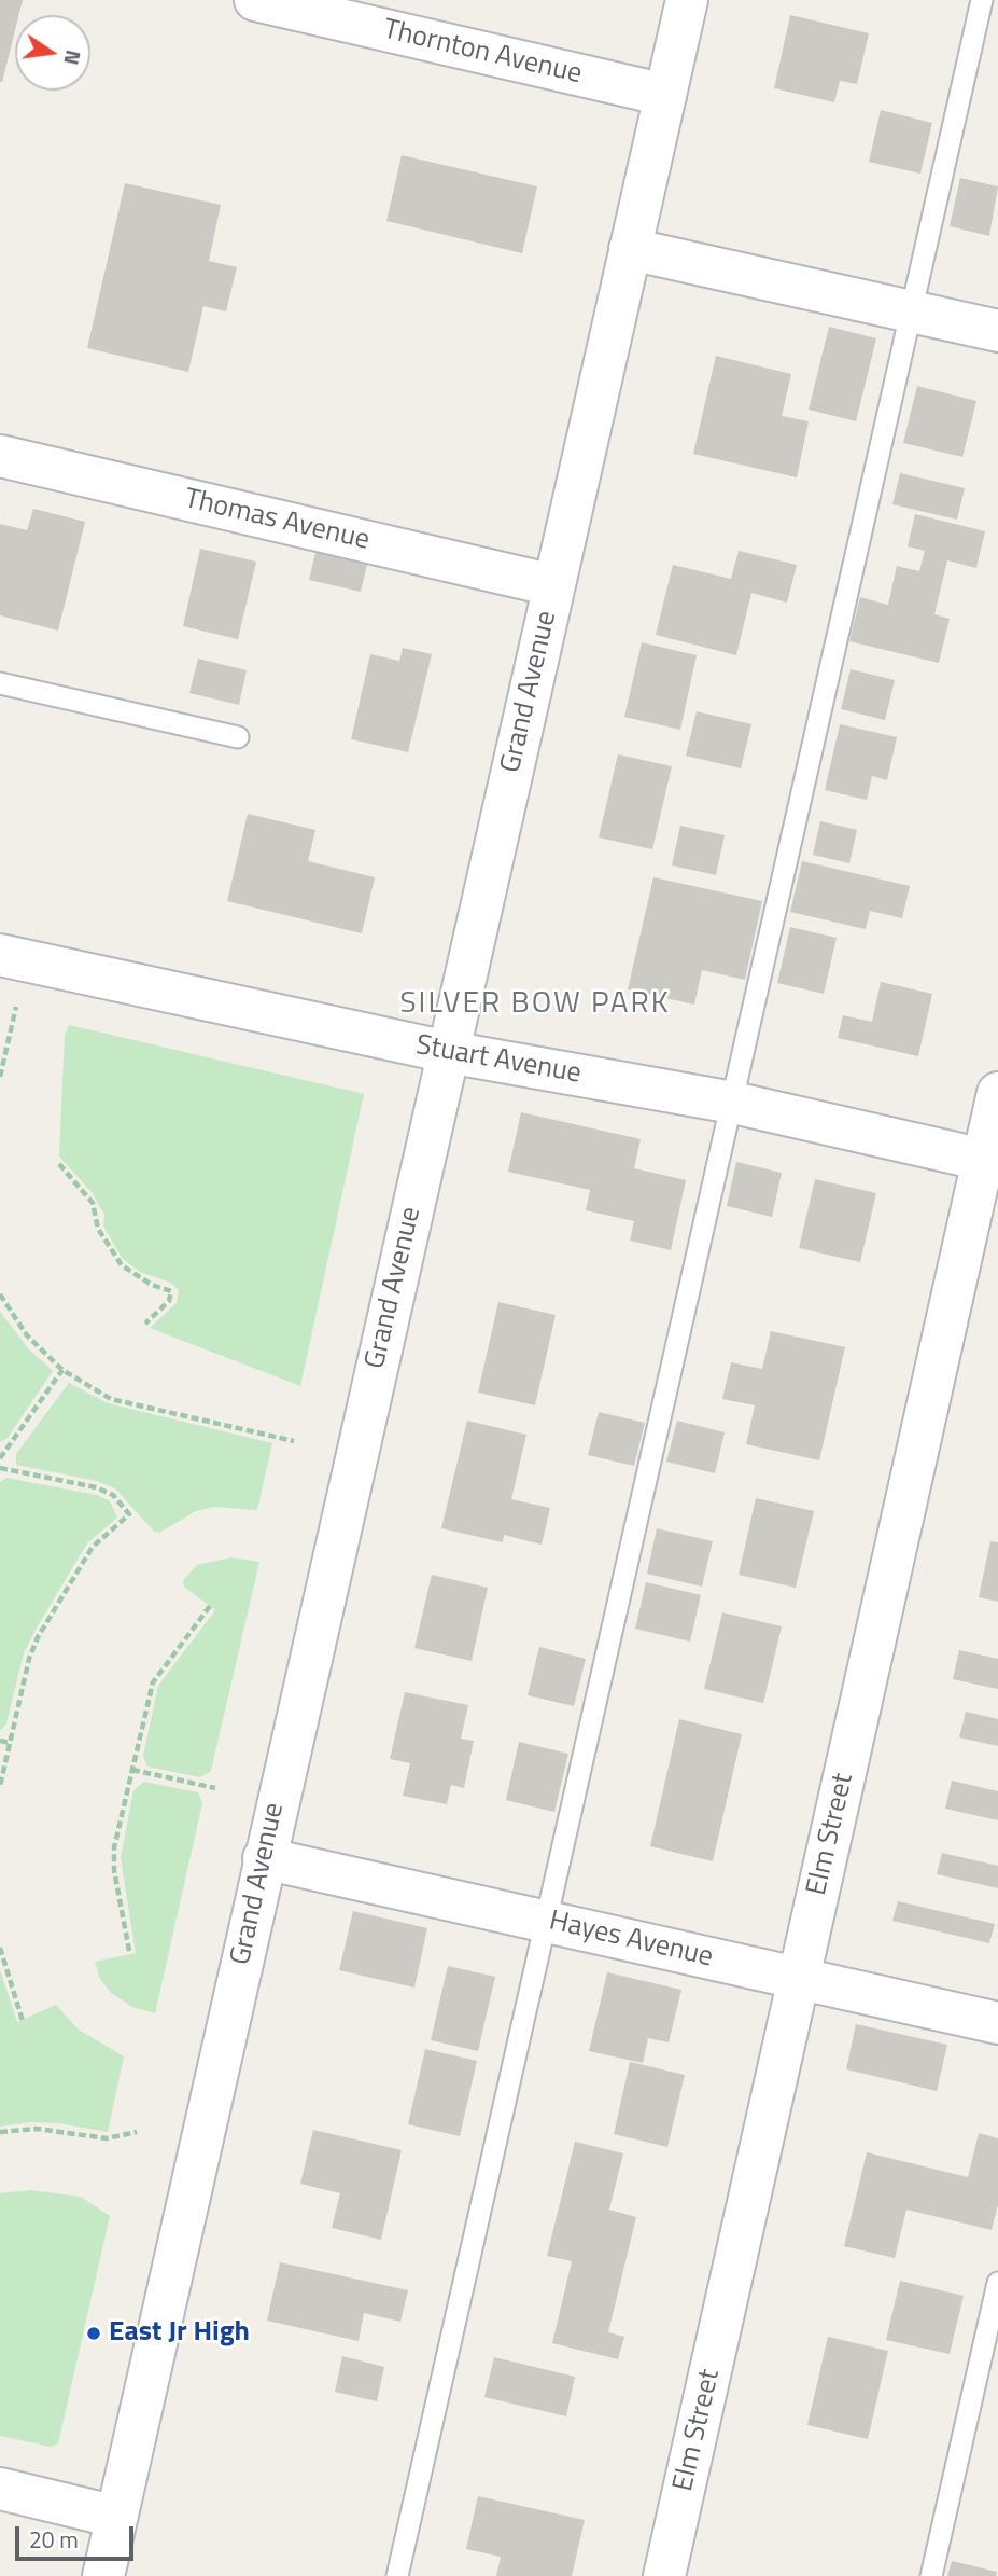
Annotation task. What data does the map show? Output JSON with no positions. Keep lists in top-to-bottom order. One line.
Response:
{"streets":{"street":["Thornton Avenue","Thomas Avenue","Grand Avenue","Stuart Avenue","Elm Street","Hayes Avenue"]},"crossings":[["Thornton Avenue","Grand Avenue"],["Thomas Avenue","Grand Avenue"],["Grand Avenue","Stuart Avenue"],["Grand Avenue","Hayes Avenue"],["Stuart Avenue","Elm Street"],["Elm Street","Hayes Avenue"]],"districts":["SILVER BOW PARK"],"places":["East Jr High"],"scale_bar":"20 m","north":"right"}
